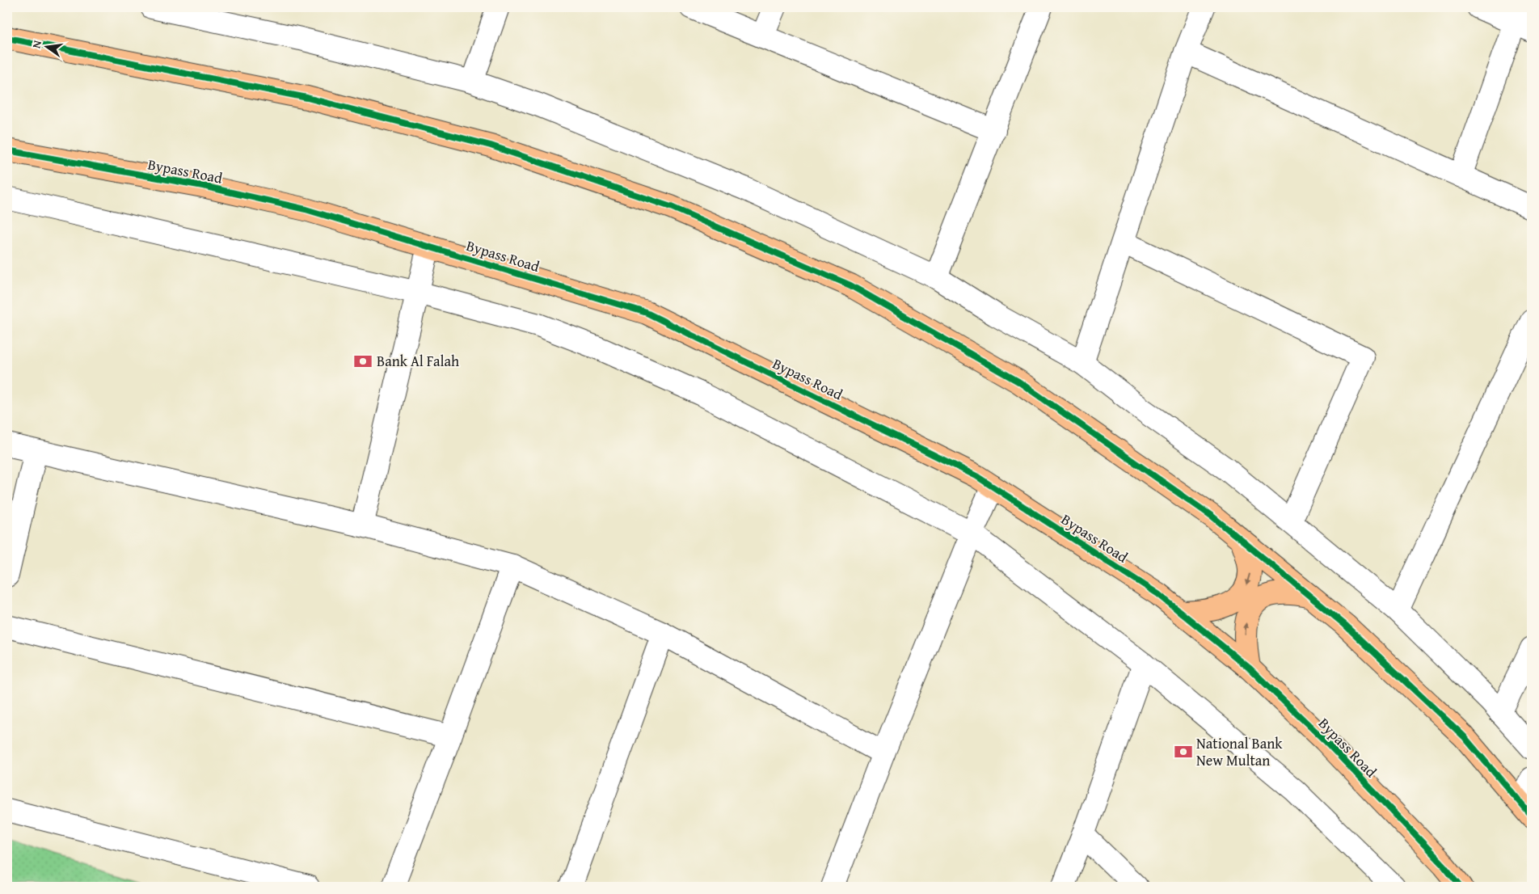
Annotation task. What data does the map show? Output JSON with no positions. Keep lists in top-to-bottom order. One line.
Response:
{"streets":{"main road":["Bypass Road"]},"places":{"bank":["Bank Al Falah","National Bank New Multan"]},"north":"left"}
